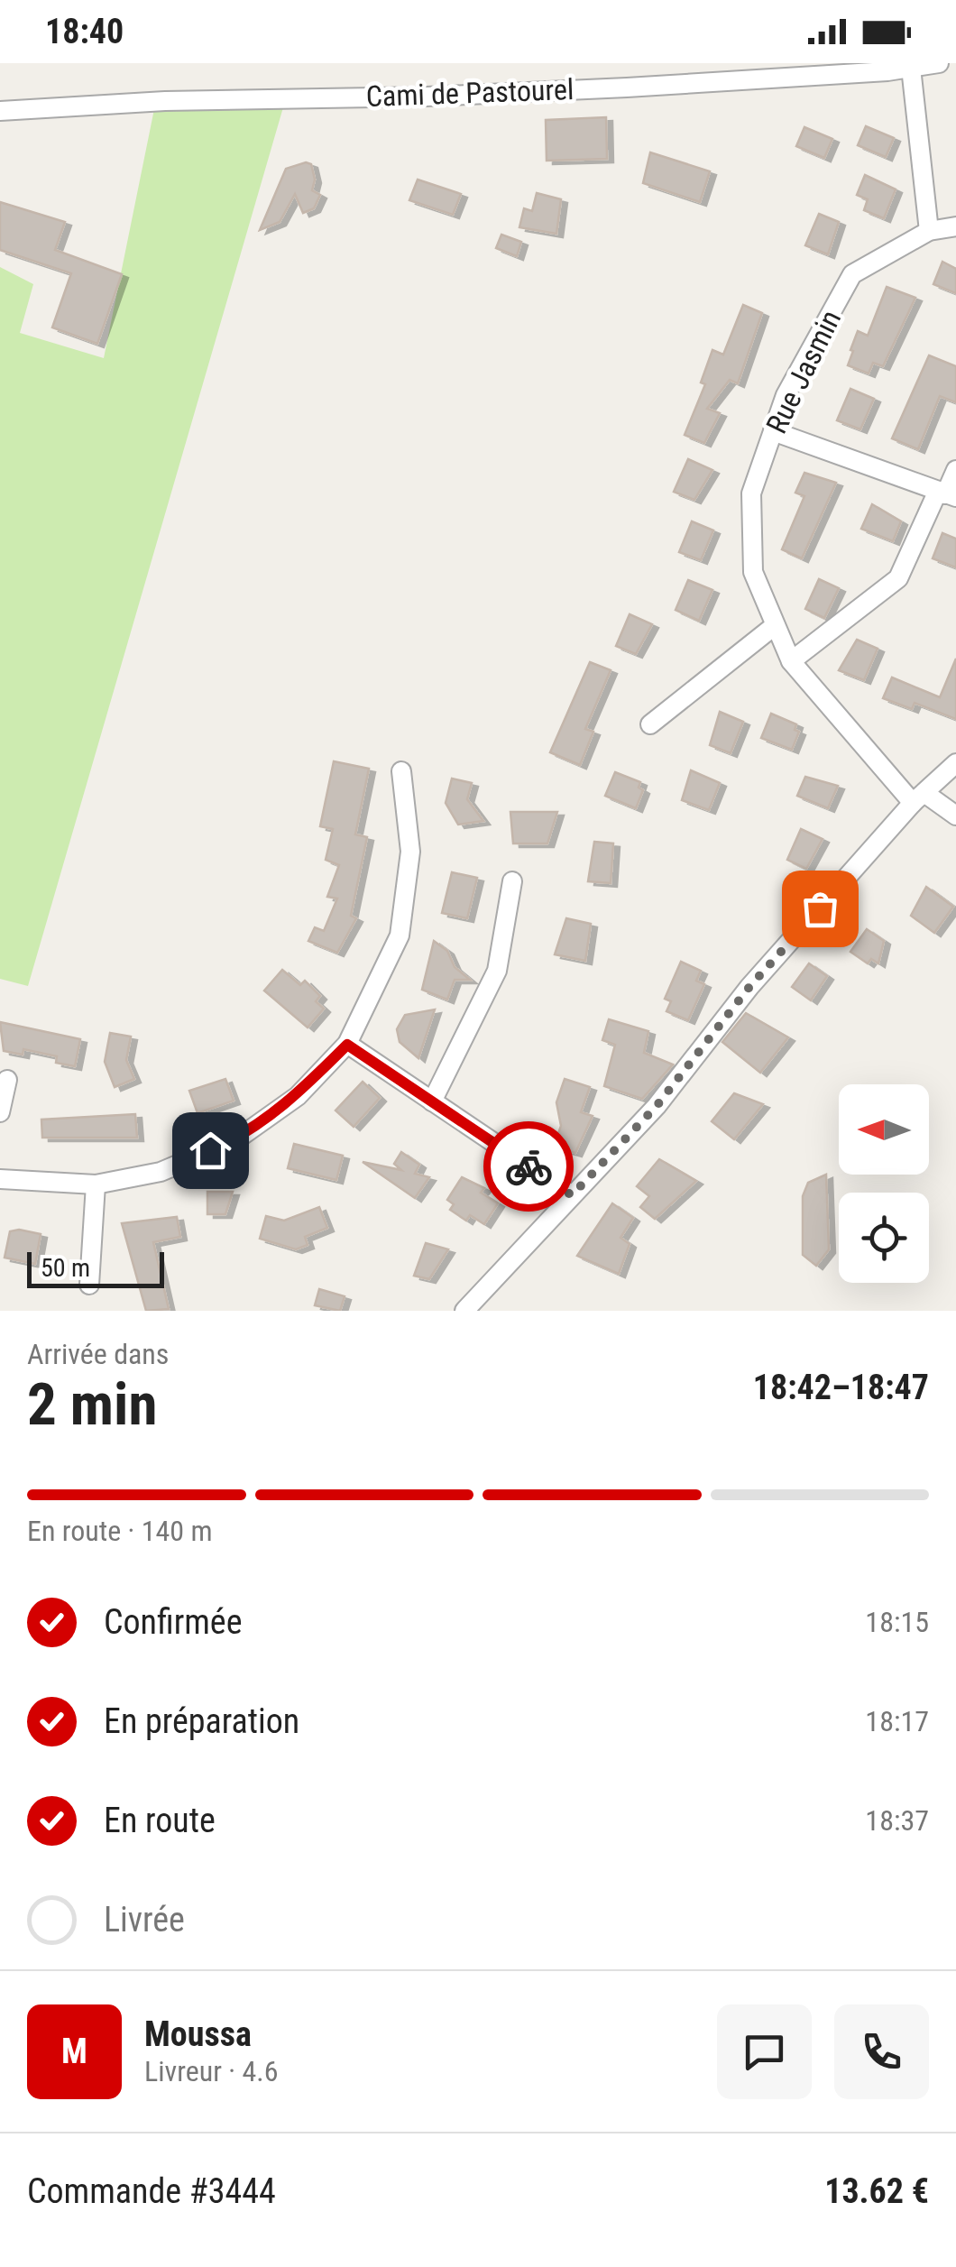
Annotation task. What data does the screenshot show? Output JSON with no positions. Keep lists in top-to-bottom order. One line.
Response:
{"streets":{"street":["Cami de Pastourel","Rue Jasmin"]},"scale_bar":"50 m","north":"left","page":{"status":"18:40","scale":"50 m","heading":["2 min","Arrivée dans","18:42–18:47"],"panel":["Moussa","Livreur · 4.6","Commande #3444","13.62 €"],"bar":"En route · 140 m","list":[["Confirmée","18:15"],["En préparation","18:17"],["En route","18:37"],"Livrée"],"round":"M"}}
